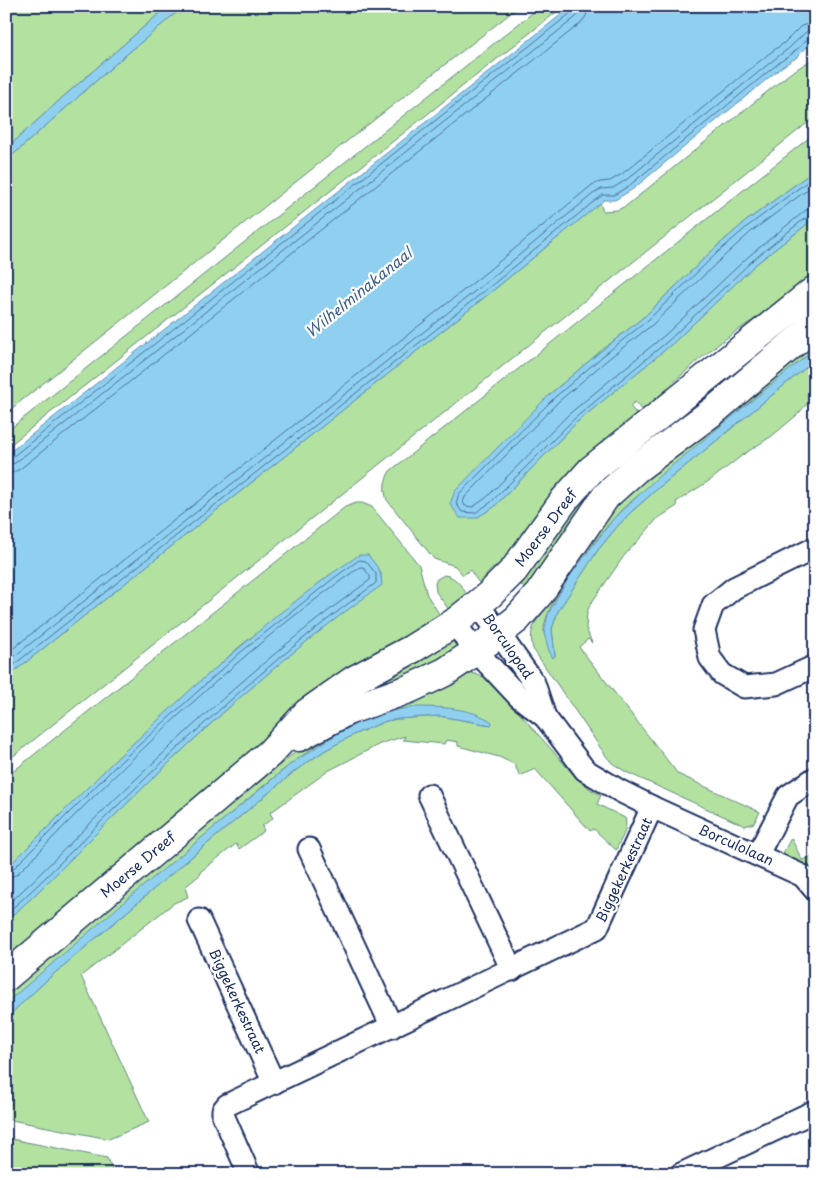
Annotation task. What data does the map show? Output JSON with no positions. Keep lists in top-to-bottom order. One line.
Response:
{"streets":{"street":["Moerse Dreef","Borculopad","Borculolaan","Biggekerkestraat"]},"crossings":[["Moerse Dreef","Borculopad"],["Borculopad","Borculolaan"],["Borculopad","Biggekerkestraat"],["Borculolaan","Biggekerkestraat"]],"water":["Wilhelminakanaal"]}
